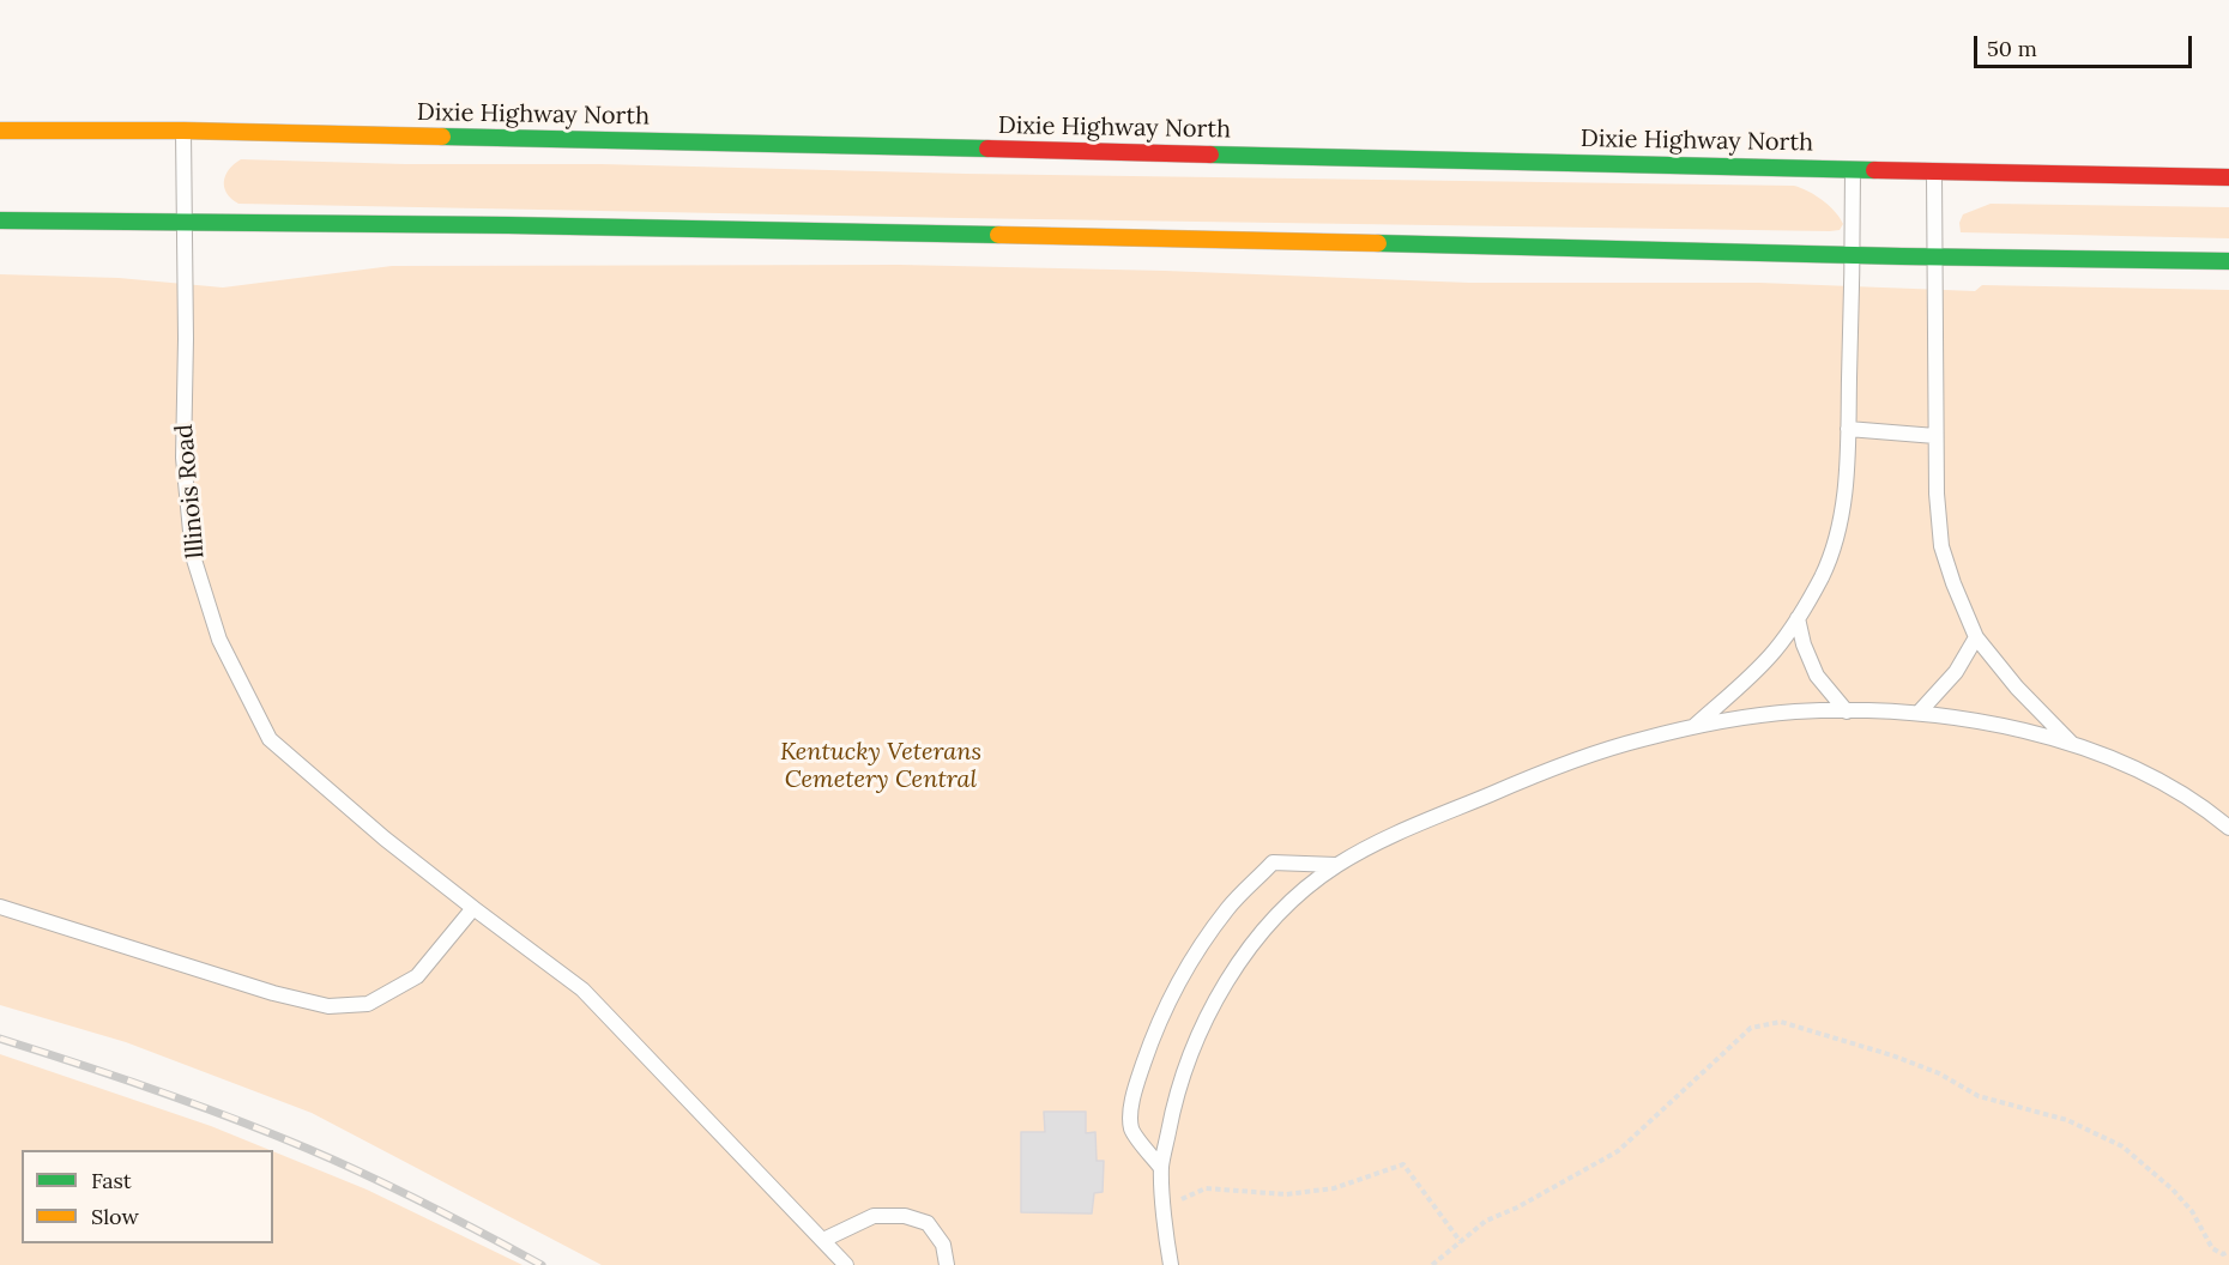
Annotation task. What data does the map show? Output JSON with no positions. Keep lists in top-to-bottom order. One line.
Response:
{"streets":{"highway":["Dixie Highway North"],"lane":["lllinois Road"]},"crossings":[["Dixie Highway North","lllinois Road"]],"parks":["Kentucky Veterans Cemetery Central"],"legend":["Fast","Slow"],"scale_bar":"50 m"}
